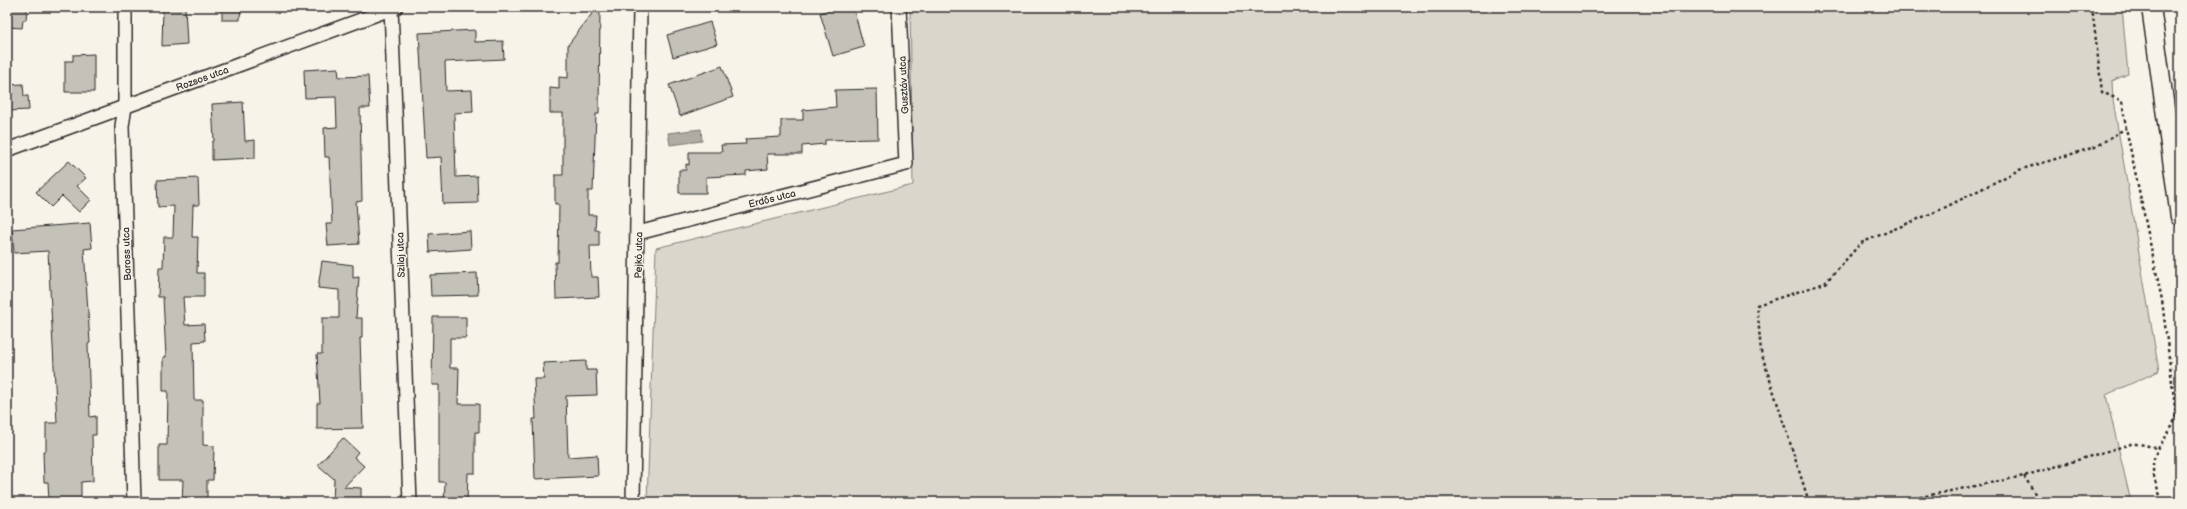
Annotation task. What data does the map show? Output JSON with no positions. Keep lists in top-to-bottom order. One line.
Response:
{"streets":{"street":["Rozsos utca","Gusztáv utca","Erdős utca","Baross utca","Szilaj utca","Pejkó utca"]},"crossings":[["Rozsos utca","Baross utca"],["Rozsos utca","Szilaj utca"],["Gusztáv utca","Erdős utca"],["Erdős utca","Pejkó utca"]]}
